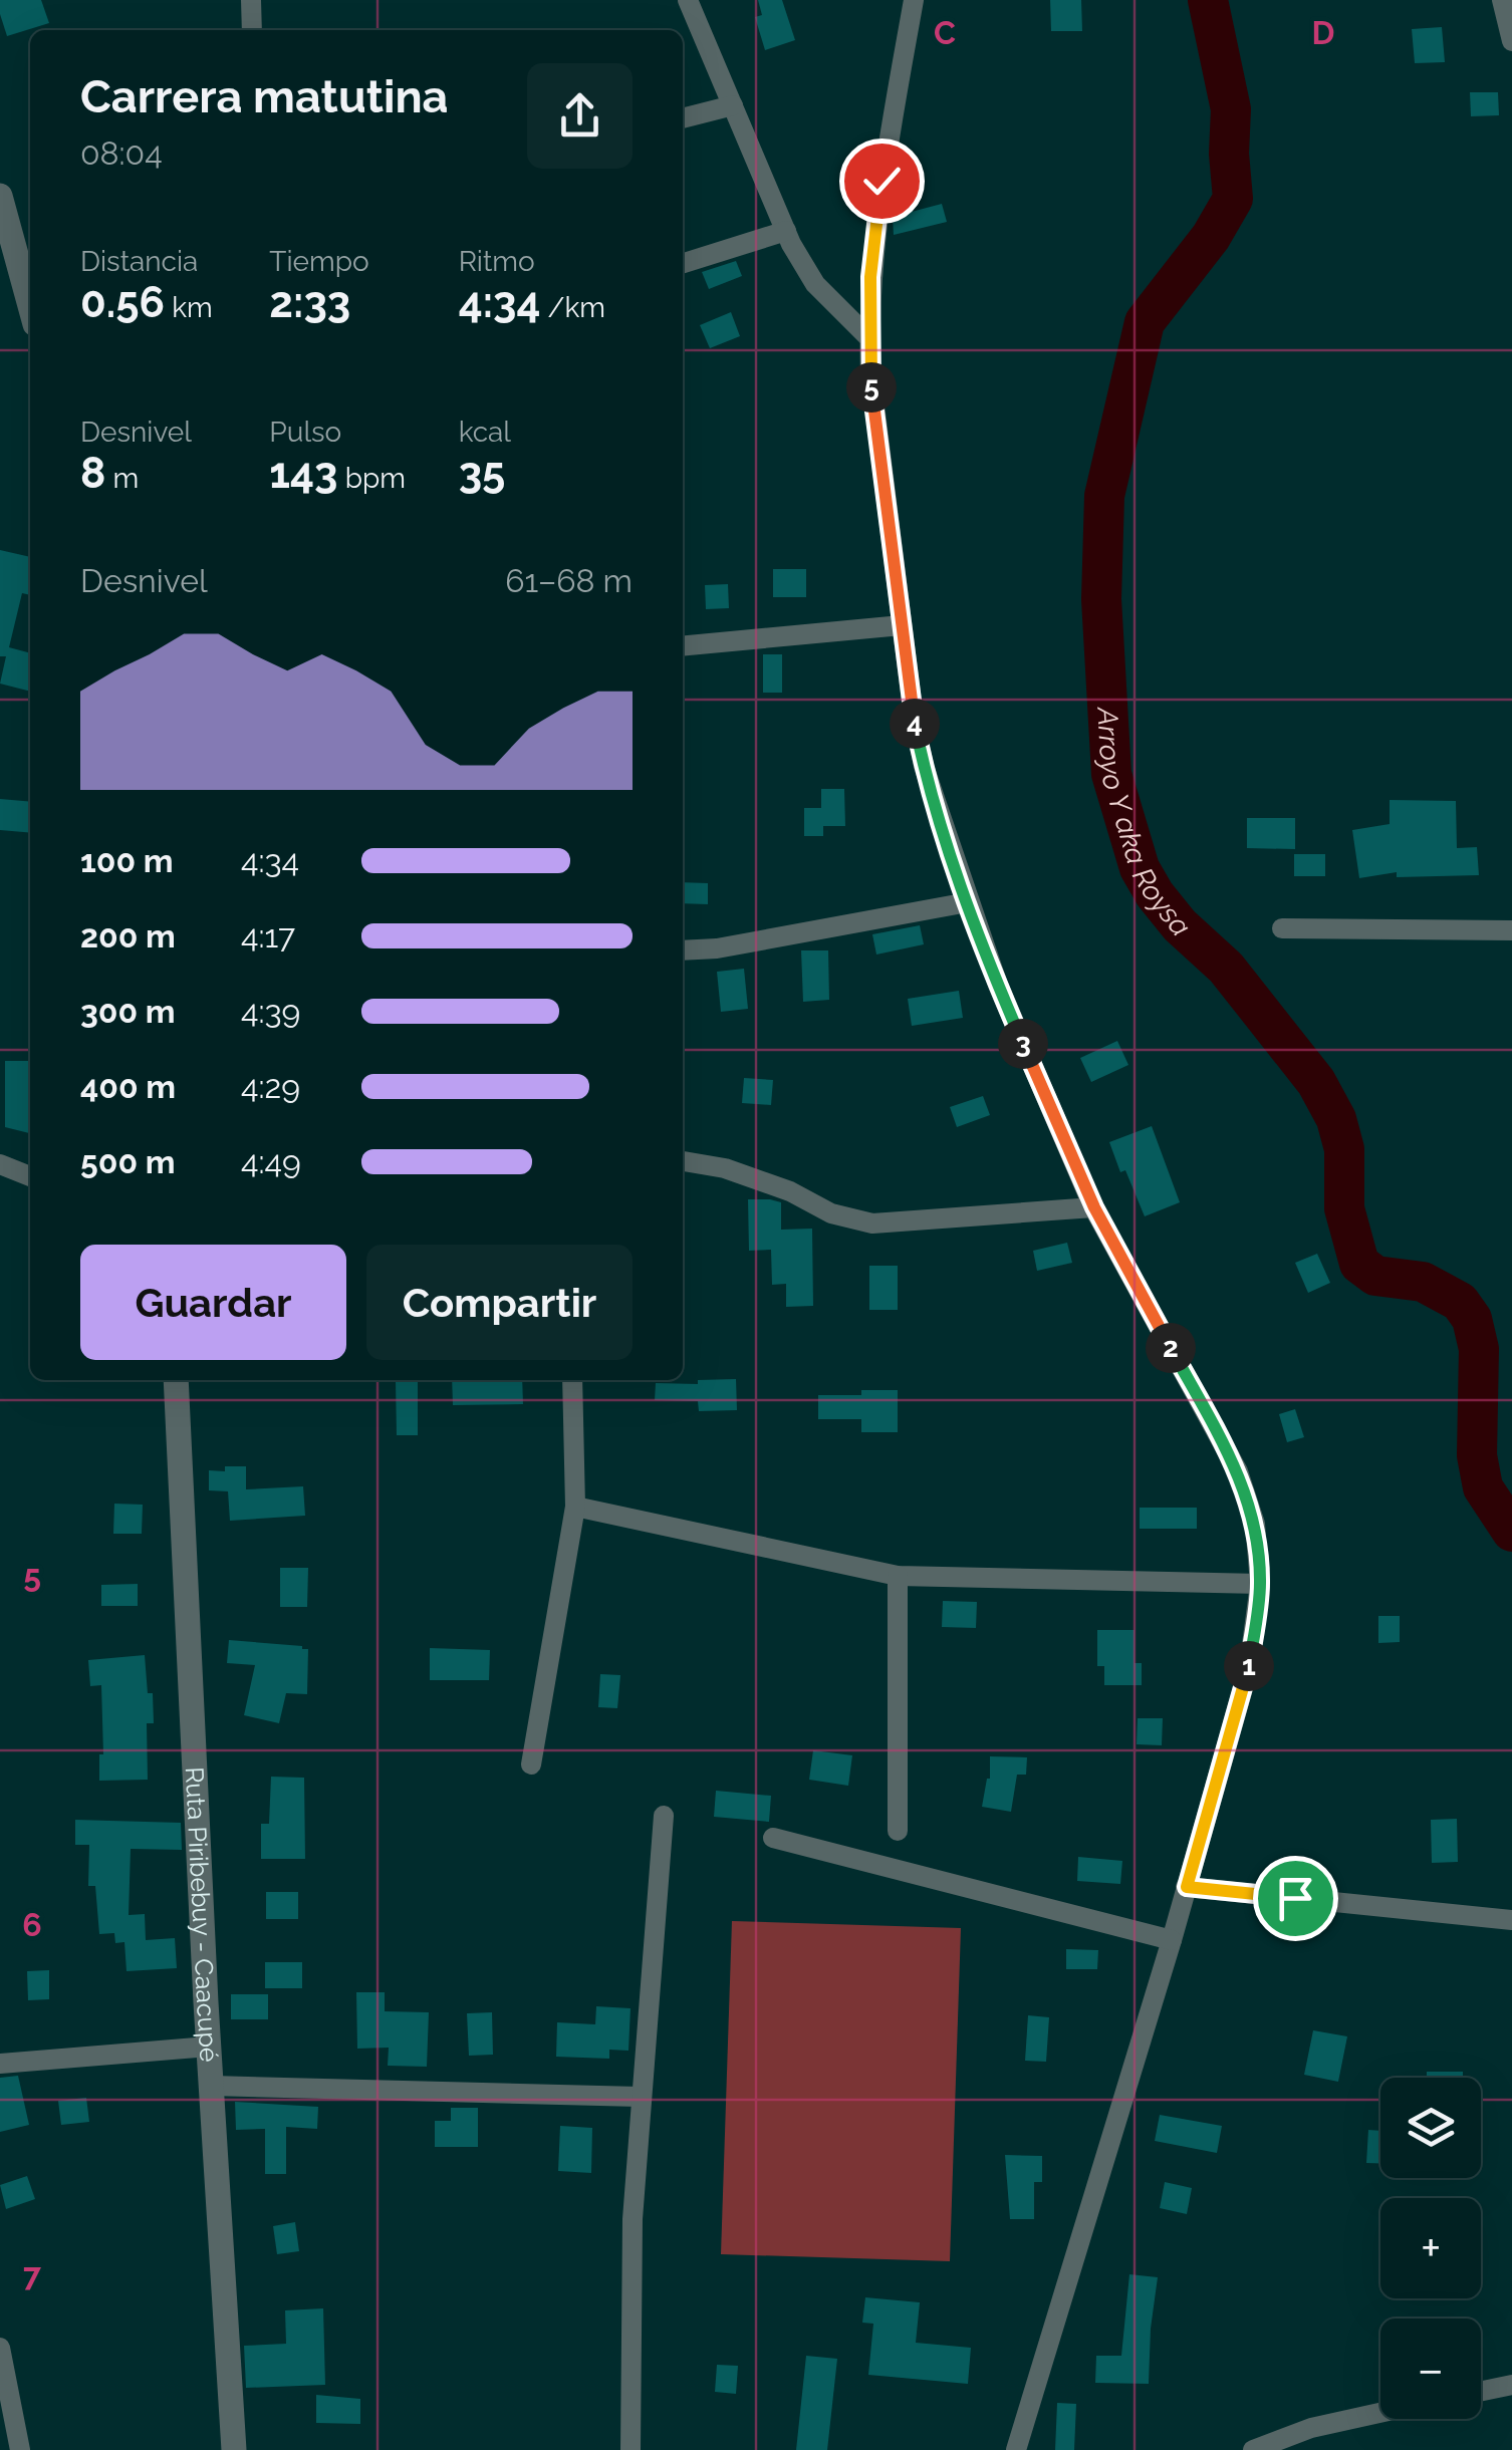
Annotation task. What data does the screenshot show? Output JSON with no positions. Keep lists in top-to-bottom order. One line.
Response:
{"streets":{"street":["Ruta Piribebuy - Caacupé"]},"water":["Arroyo Y aka Roysa"],"page":{"heading":["Carrera matutina","08:04"],"stats":[["Distancia","0.56 km"],["Tiempo","2:33"],["Ritmo","4:34 /km"],["Desnivel","8 m"],["Pulso","143 bpm"],["kcal","35"]],"pins":["5","4","3","2","1"],"chart":["Desnivel","61–68 m"],"list":[{"name":"100 m","note":"4:34"},{"name":"200 m","note":"4:17"},{"name":"300 m","note":"4:39"},{"name":"400 m","note":"4:29"},{"name":"500 m","note":"4:49"}],"buttons":["Guardar","Compartir"],"map_buttons":["+","−"]},"grid":{"columns":["C","D"],"rows":["5","6","7"]}}
